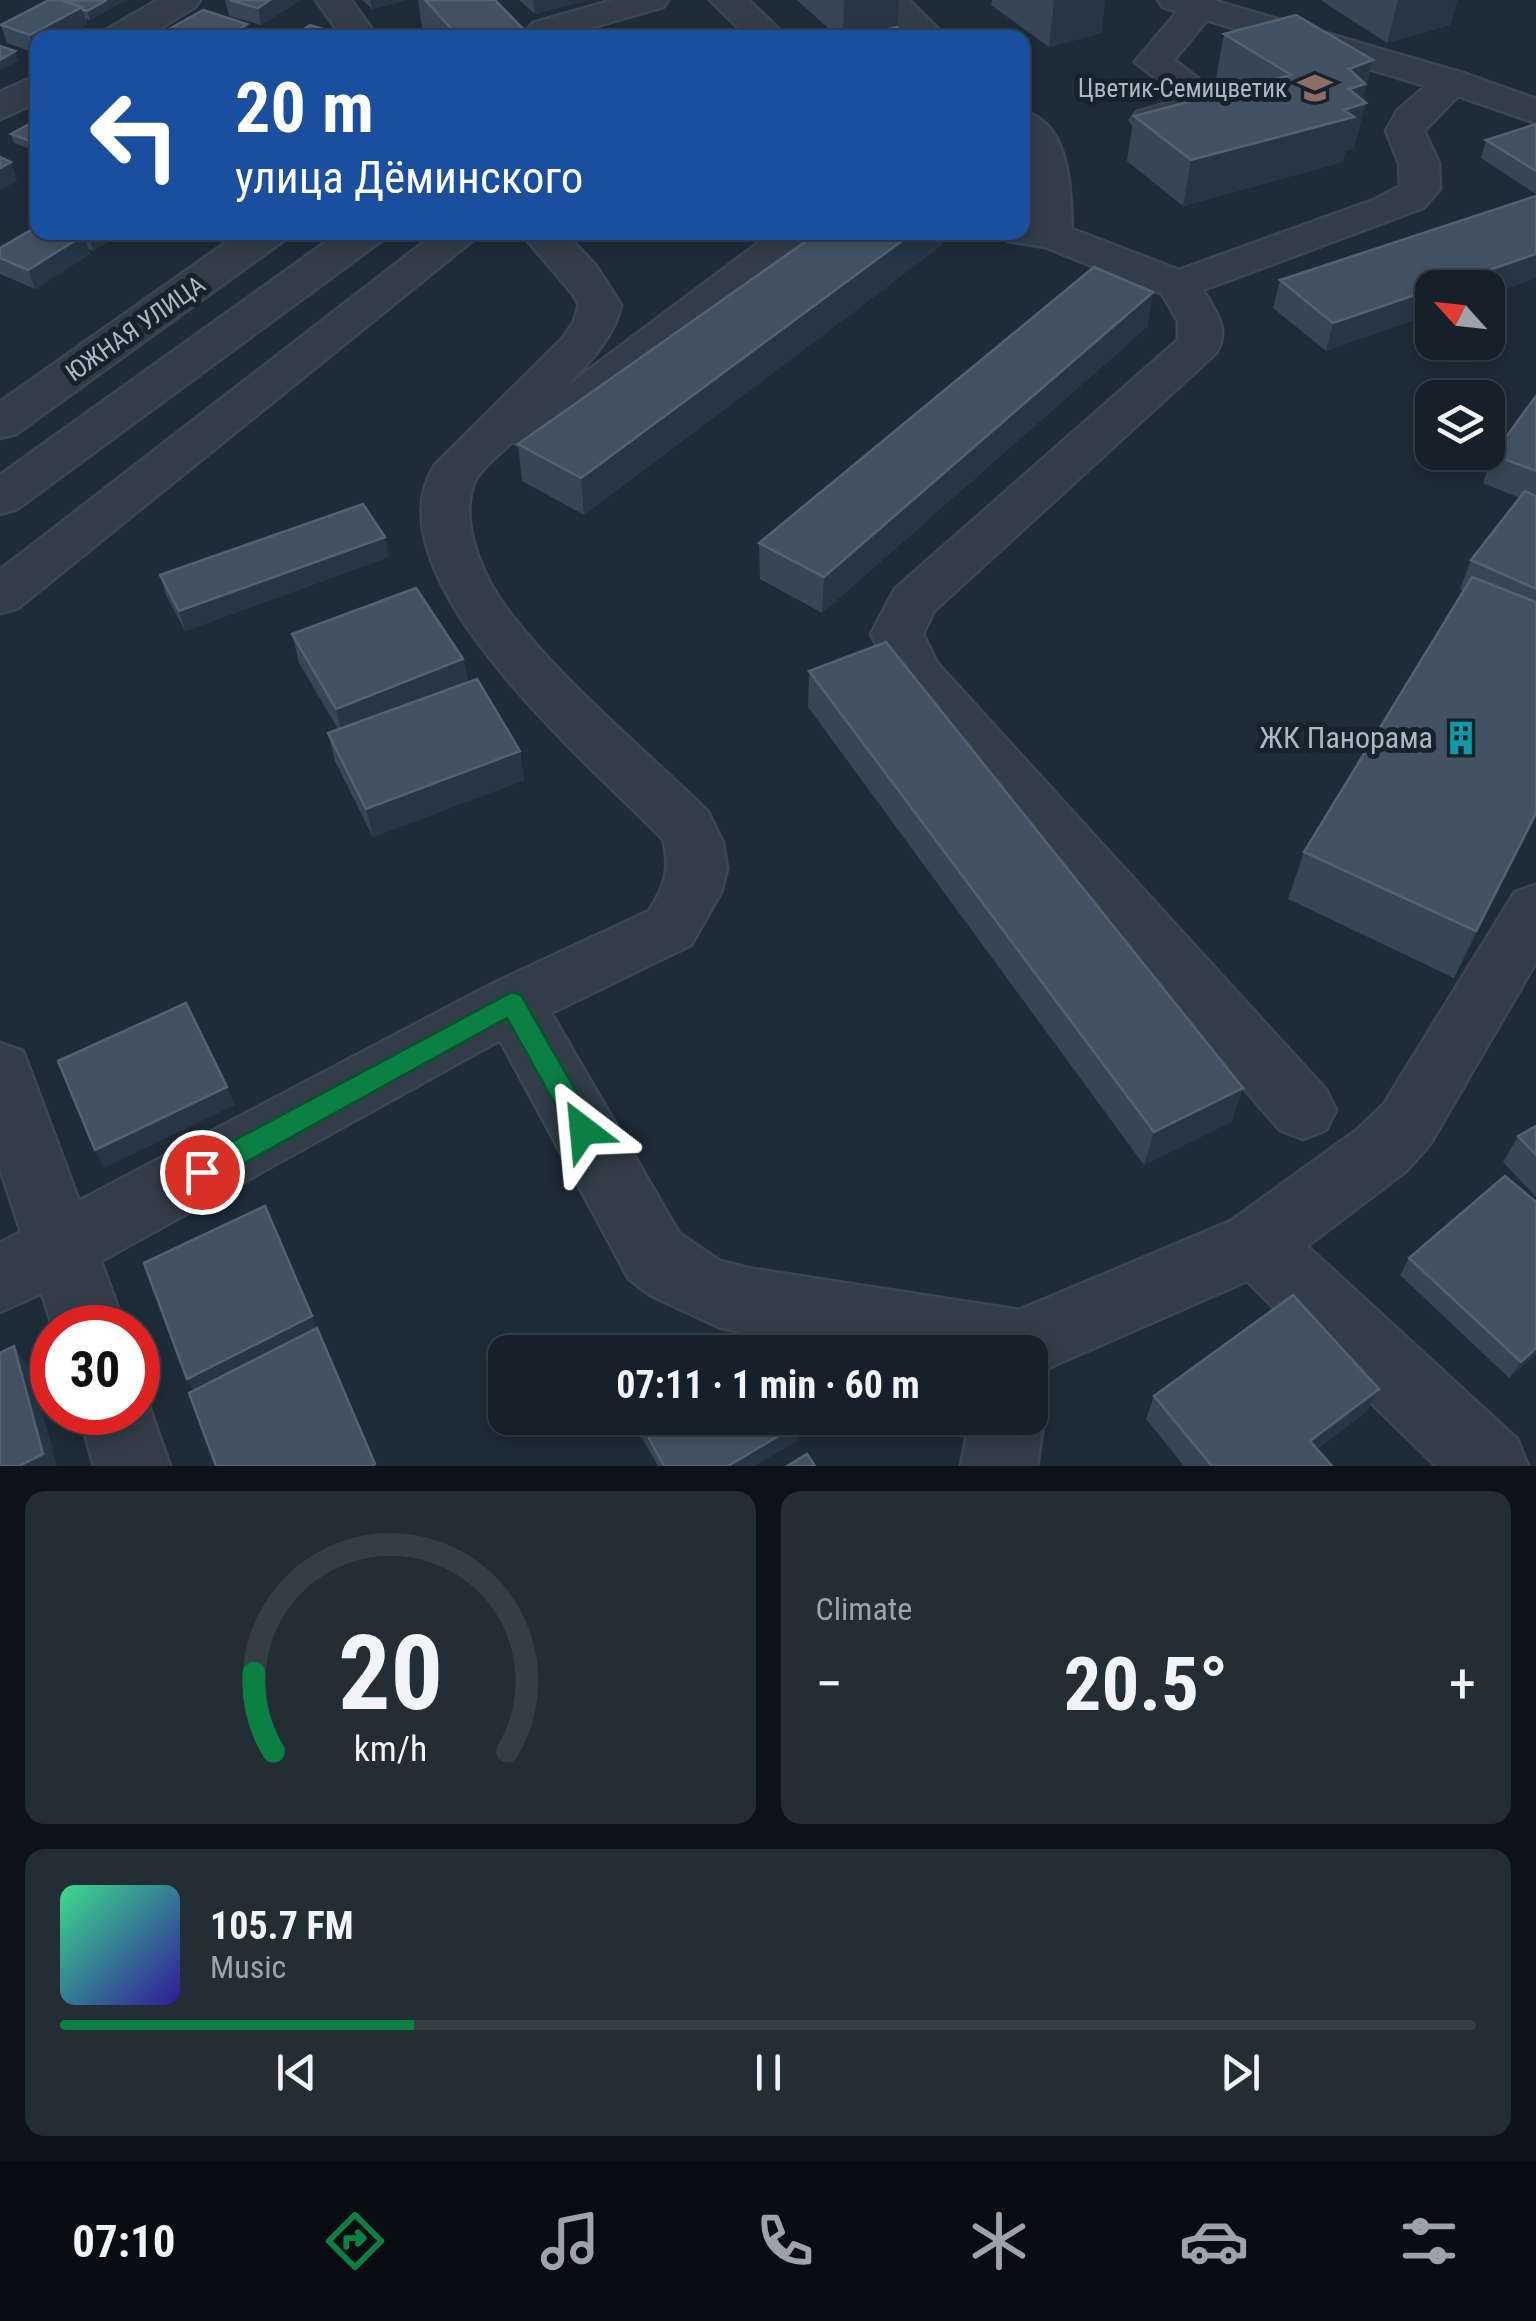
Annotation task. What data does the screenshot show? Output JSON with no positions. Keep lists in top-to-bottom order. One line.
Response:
{"streets":{"street":["ЮЖНАЯ УЛИЦА"]},"places":{"school or university":["Цветик-Семицветик"],"building":["ЖК Панорама"]},"north":"top left","page":{"turn":["20 m","улица Дёминского"],"limit":"30","trip":"07:11 · 1 min · 60 m","tile":"Climate","heat":["−","20.5°","+"],"song":["105.7 FM","Music"],"tabs":"07:10","gauge":["20","km/h"]}}
